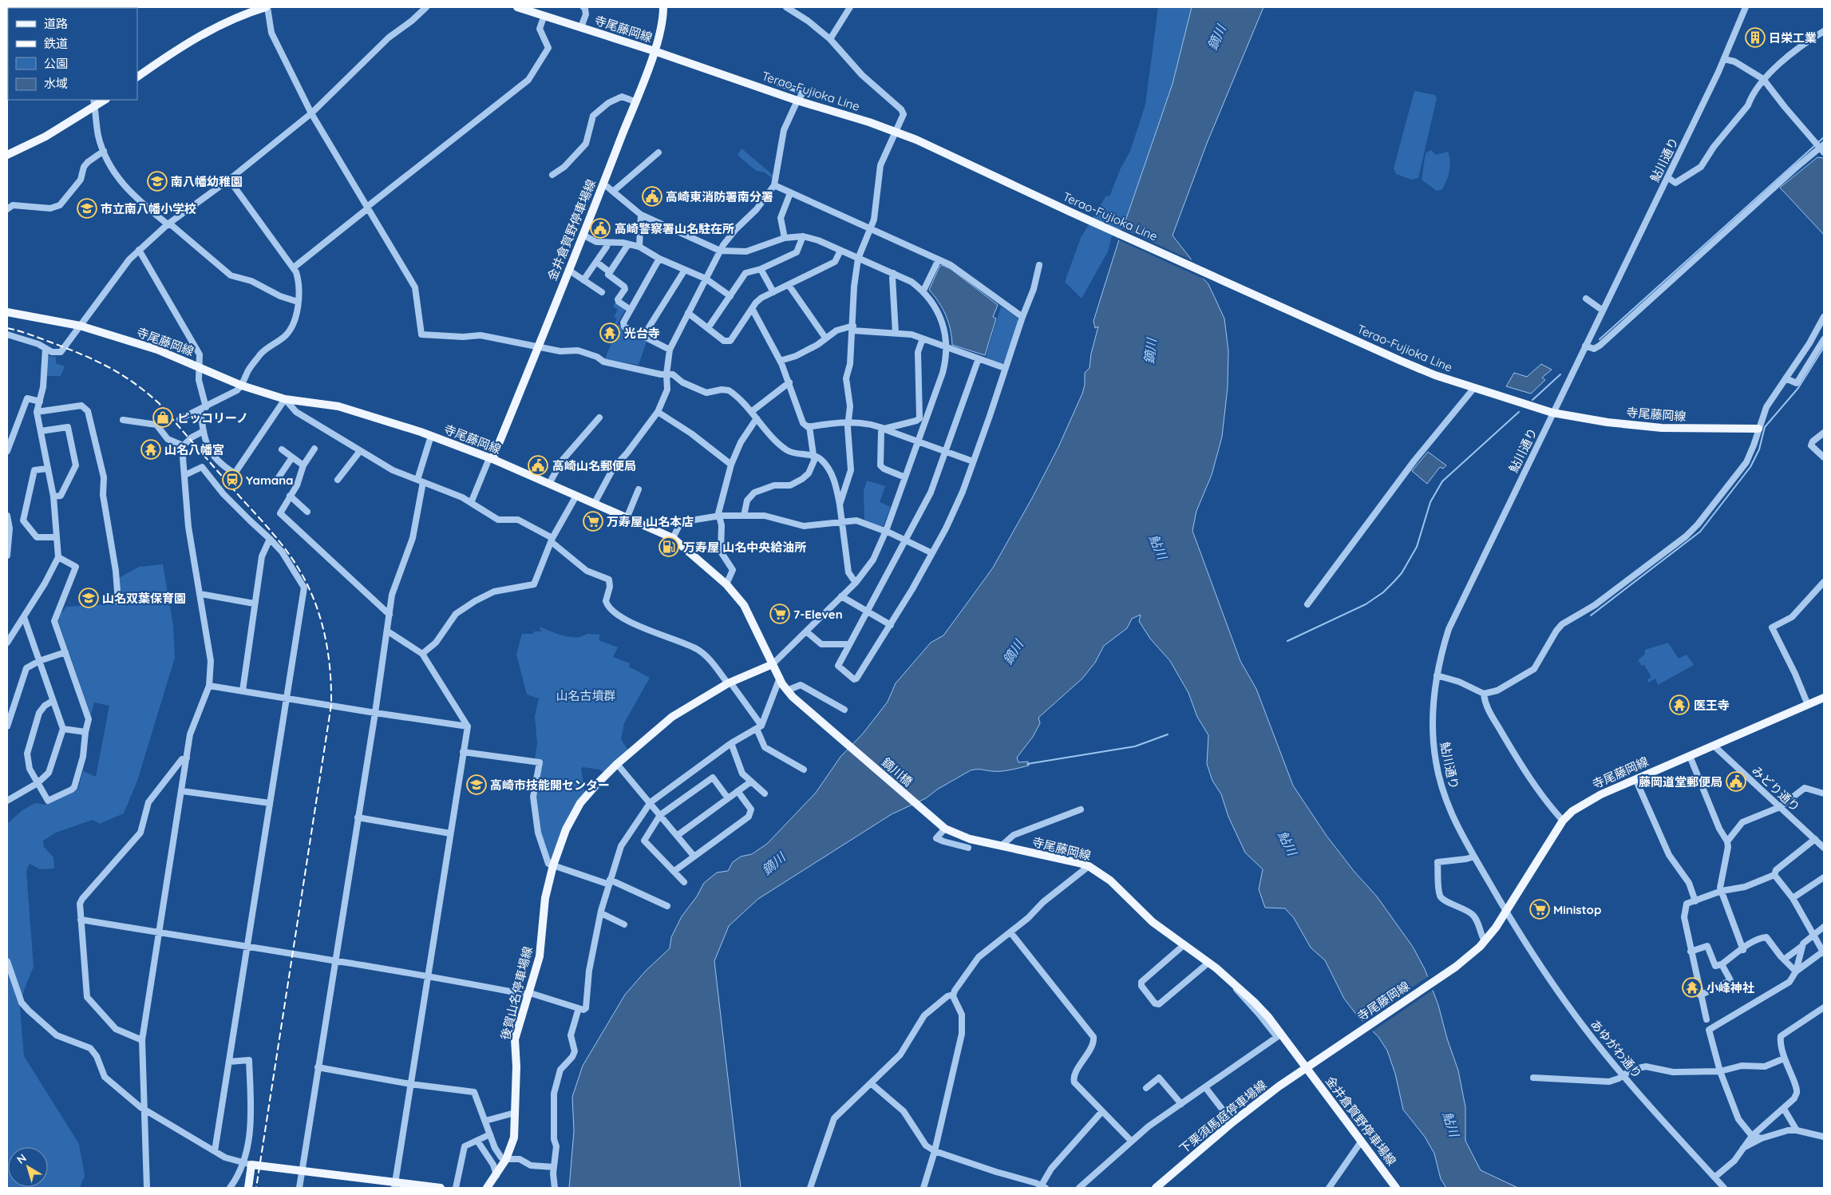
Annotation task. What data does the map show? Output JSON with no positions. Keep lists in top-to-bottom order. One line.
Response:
{"streets":{"main road":["寺尾藤岡線","Terao-Fujioka Line","金井倉賀野停車場線","鏑川橋","後賀山名停車場線","下栗須馬庭停車場線"],"street":["鮎川通り","みどり通り","あゆがわ通り"]},"crossings":[["寺尾藤岡線","Terao-Fujioka Line"],["寺尾藤岡線","鮎川通り"],["寺尾藤岡線","金井倉賀野停車場線"],["寺尾藤岡線","鏑川橋"],["寺尾藤岡線","みどり通り"],["寺尾藤岡線","後賀山名停車場線"],["寺尾藤岡線","あゆがわ通り"],["寺尾藤岡線","下栗須馬庭停車場線"],["Terao-Fujioka Line","鮎川通り"],["Terao-Fujioka Line","金井倉賀野停車場線"],["鮎川通り","あゆがわ通り"],["金井倉賀野停車場線","下栗須馬庭停車場線"]],"water":["鏑川","鮎川"],"parks":["山名古墳群"],"places":{"building":["日栄工業"],"school or university":["南八幡幼稚園","市立南八幡小学校","山名双葉保育園","高崎市技能開センター"],"public building":["高崎東消防署南分署","高崎警察署山名駐在所","高崎山名郵便局","藤岡道堂郵便局"],"temple":["光台寺","山名八幡宮","医王寺","小峰神社"],"shop":["ピッコリーノ"],"station":["Yamana"],"supermarket":["万寿屋 山名本店","7-Eleven","Ministop"],"fuel station":["万寿屋 山名中央給油所"]},"legend":["道路","鉄道","公園","水域"],"north":"top left"}
